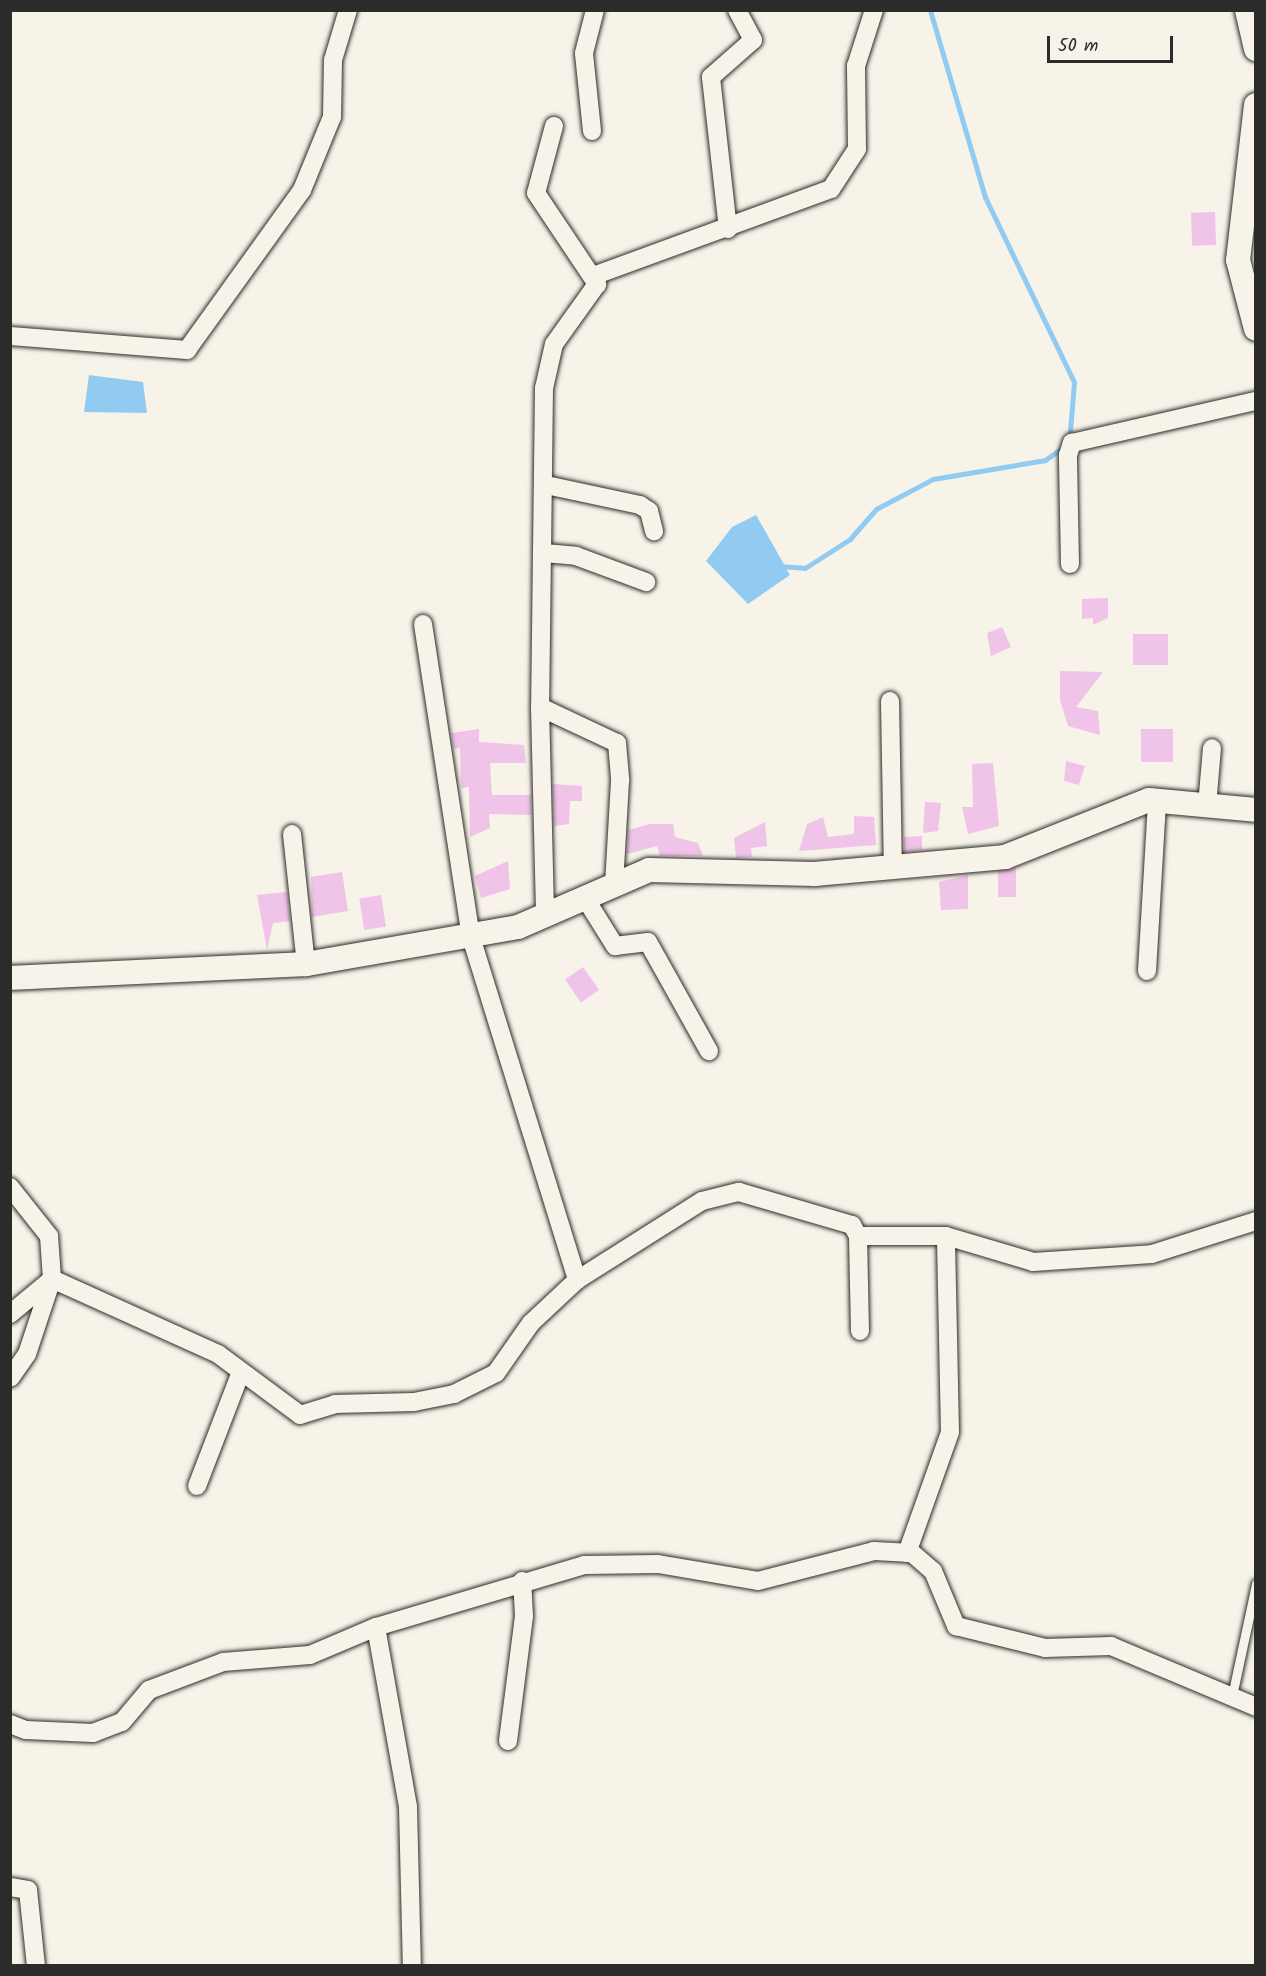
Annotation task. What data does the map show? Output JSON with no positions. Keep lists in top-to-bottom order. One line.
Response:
{"scale_bar":"50 m"}
